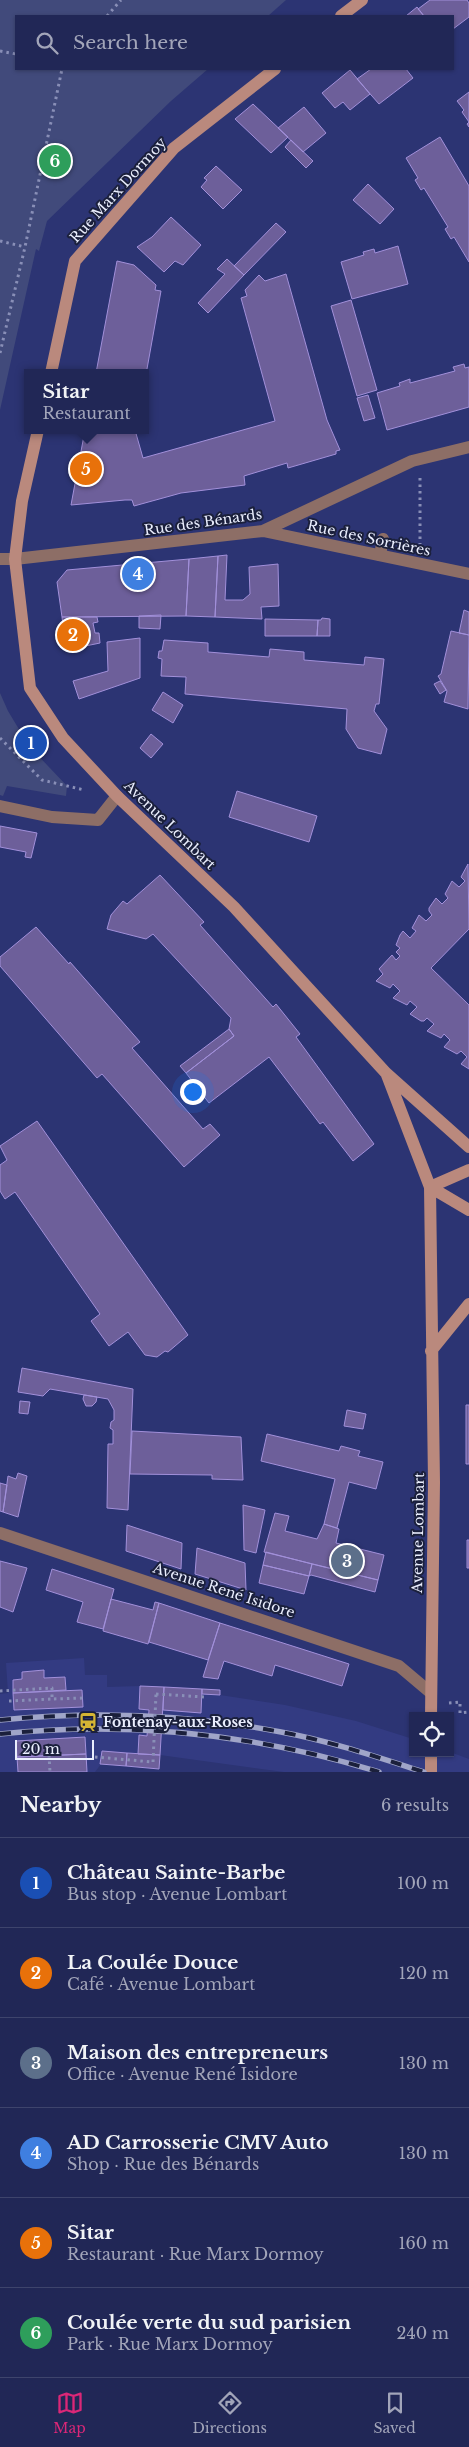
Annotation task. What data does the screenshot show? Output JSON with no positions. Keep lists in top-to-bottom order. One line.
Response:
{"streets":{"main road":["Rue Marx Dormoy","Avenue Lombart"],"street":["Rue des Bénards","Rue des Sorrières","Avenue René Isidore"]},"crossings":[["Rue des Bénards","Rue des Sorrières"],["Rue des Bénards","Avenue Lombart"],["Avenue Lombart","Avenue René Isidore"]],"places":{"station":["Fontenay-aux-Roses"]},"scale_bar":"20 m","page":{"search":"Search here","pins":["6","5","4","2","1","3"],"popup":["Sitar","Restaurant"],"scale":"20 m","heading":["Nearby","6 results"],"list":[{"mark":"1","name":"Château Sainte-Barbe","note":"Bus stop · Avenue Lombart","value":"100 m"},{"mark":"2","name":"La Coulée Douce","note":"Café · Avenue Lombart","value":"120 m"},{"mark":"3","name":"Maison des entrepreneurs","note":"Office · Avenue René Isidore","value":"130 m"},{"mark":"4","name":"AD Carrosserie CMV Auto","note":"Shop · Rue des Bénards","value":"130 m"},{"mark":"5","name":"Sitar","note":"Restaurant · Rue Marx Dormoy","value":"160 m"},{"mark":"6","name":"Coulée verte du sud parisien","note":"Park · Rue Marx Dormoy","value":"240 m"}],"nav":["Map","Directions","Saved"]}}
